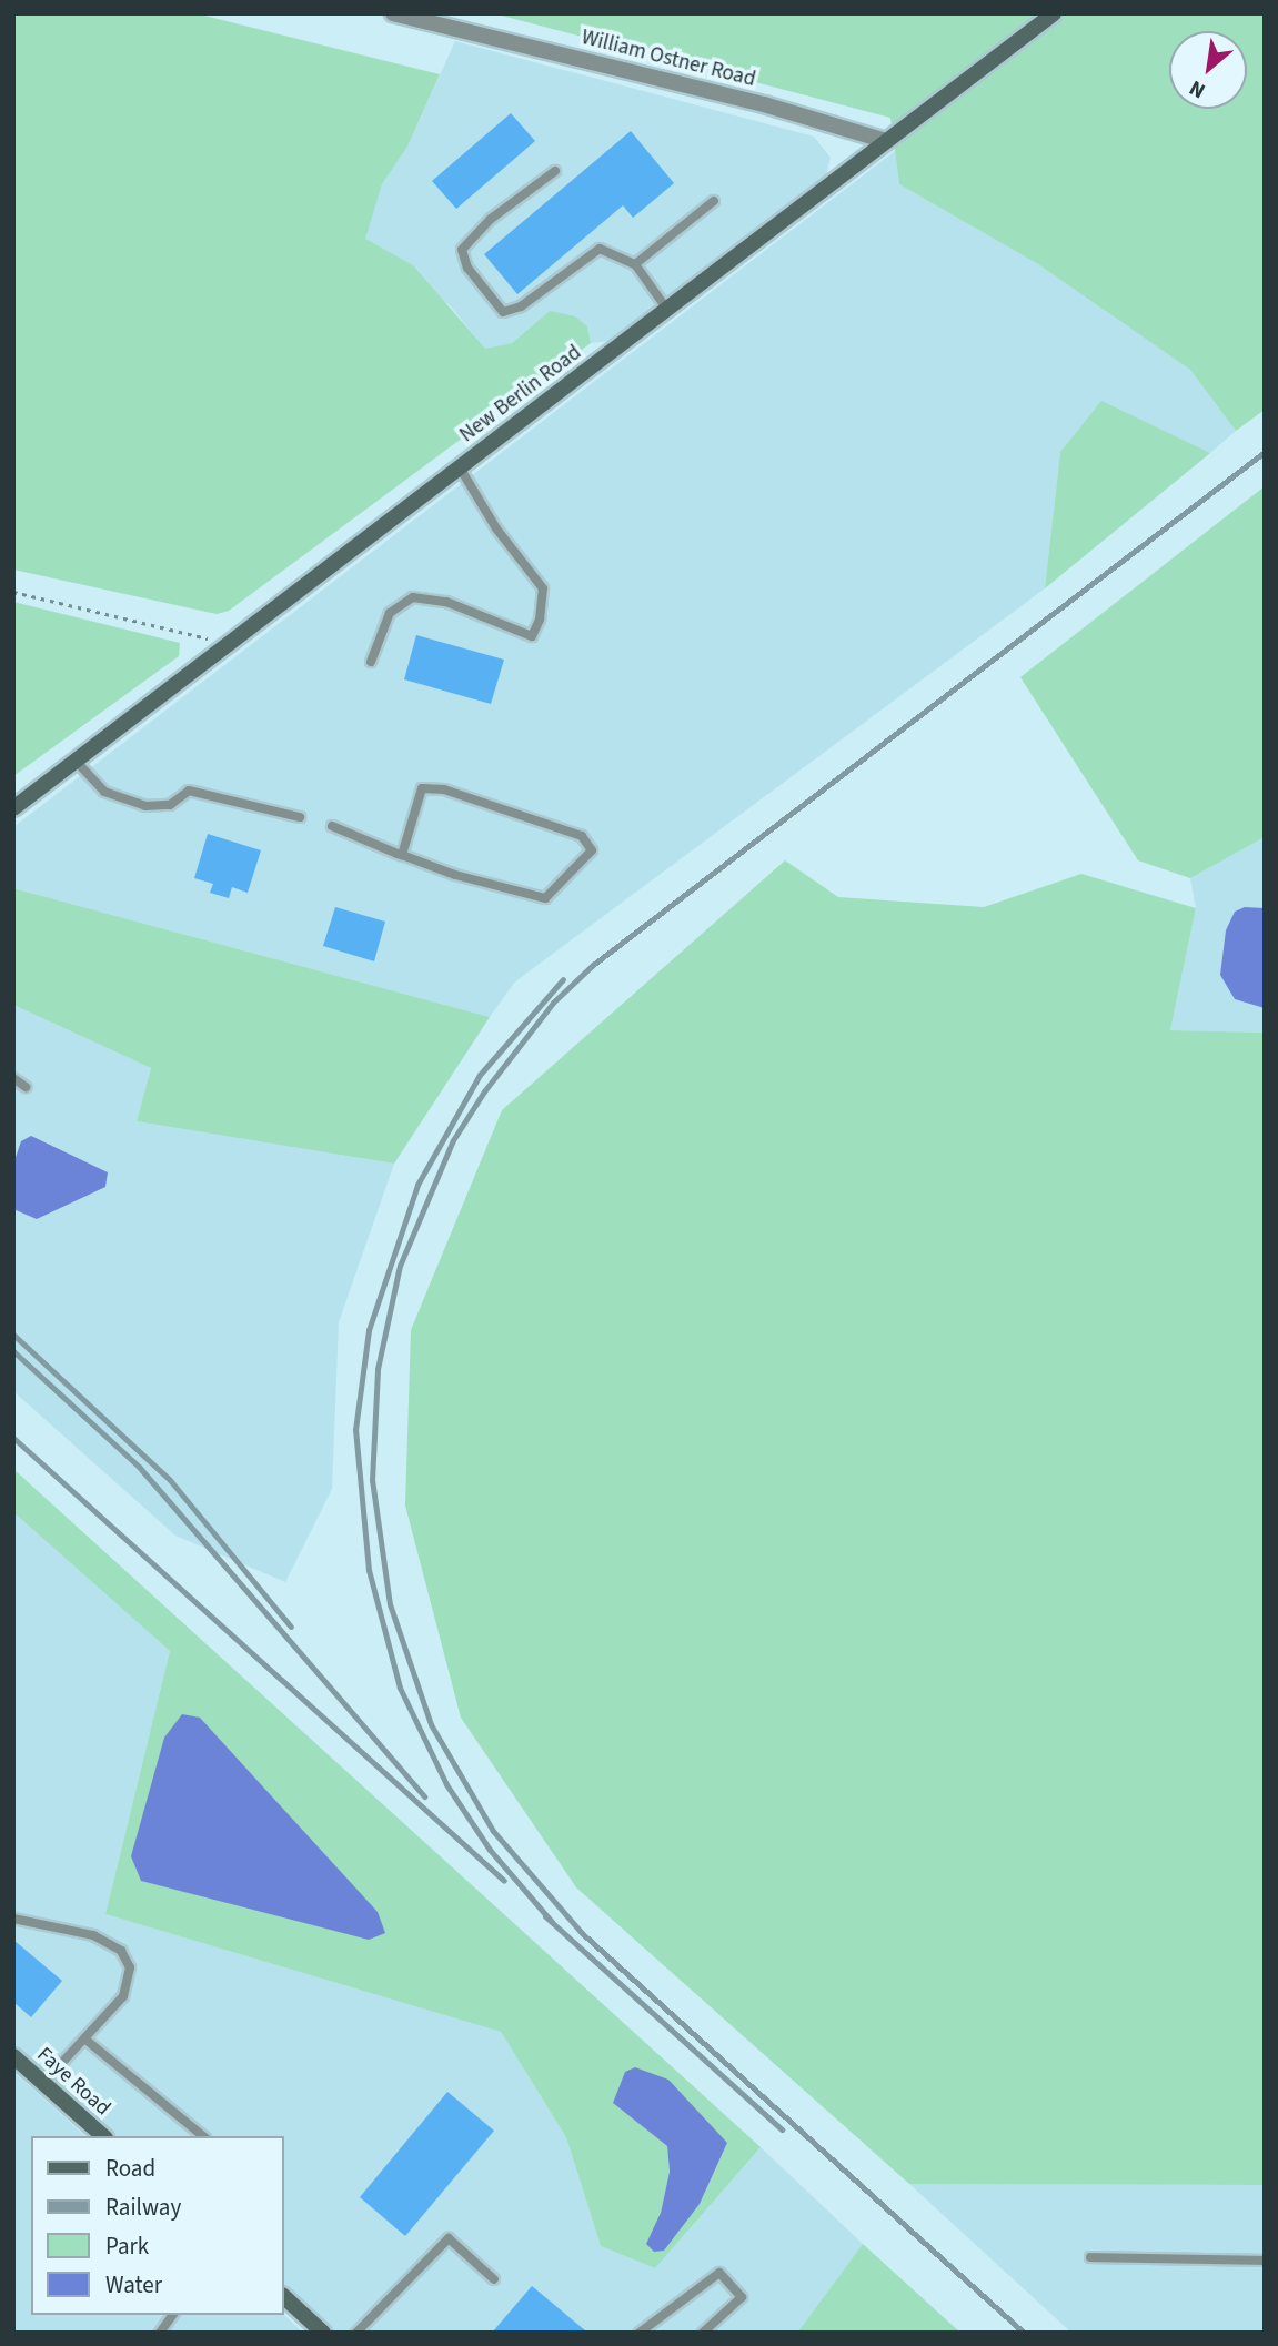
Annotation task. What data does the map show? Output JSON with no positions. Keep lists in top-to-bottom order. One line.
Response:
{"streets":{"street":["William Ostner Road","New Berlin Road","Faye Road"]},"crossings":[["William Ostner Road","New Berlin Road"]],"legend":["Road","Railway","Park","Water"],"north":"bottom left"}
